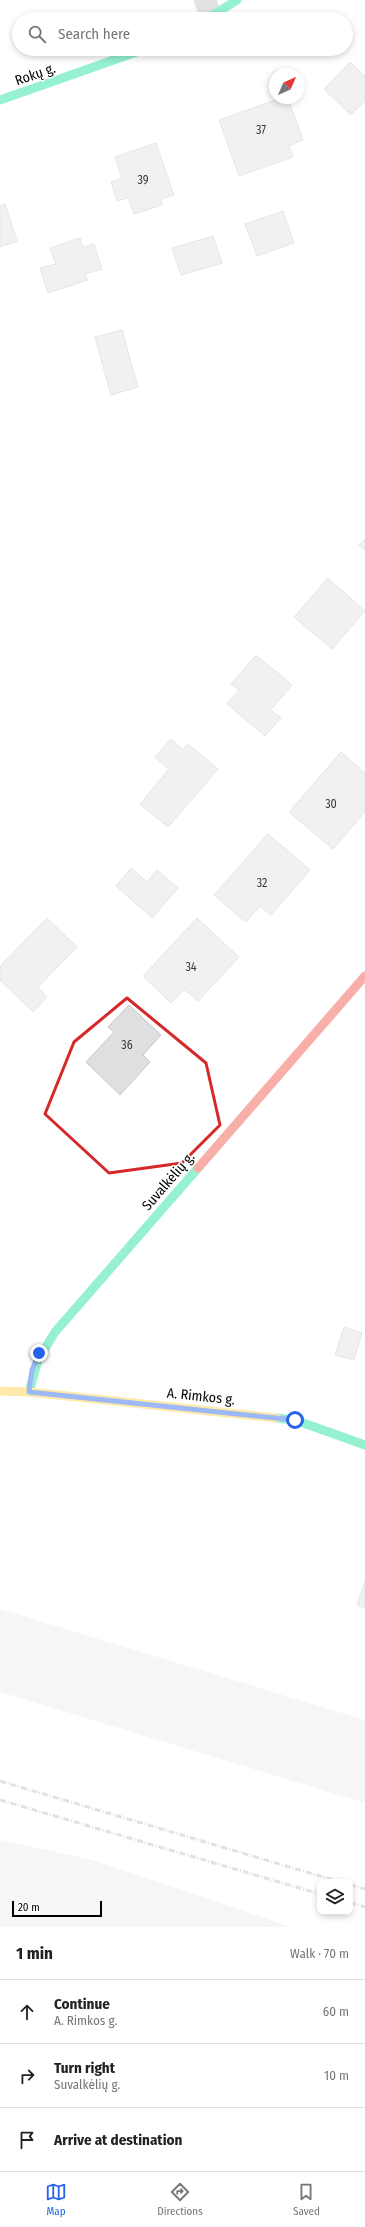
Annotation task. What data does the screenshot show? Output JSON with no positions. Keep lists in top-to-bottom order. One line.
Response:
{"streets":{"street":["Rokų g.","Suvalkėlių g.","A. Rimkos g."]},"crossings":[["Suvalkėlių g.","A. Rimkos g."]],"house_numbers":["37","39","30","32","34","36"],"scale_bar":"20 m","north":"top right","page":{"search":"Search here","scale":"20 m","heading":["1 min","Walk · 70 m"],"list":[["Continue","A. Rimkos g.","60 m"],["Turn right","Suvalkėlių g.","10 m"],"Arrive at destination"],"nav":["Map","Directions","Saved"]}}
